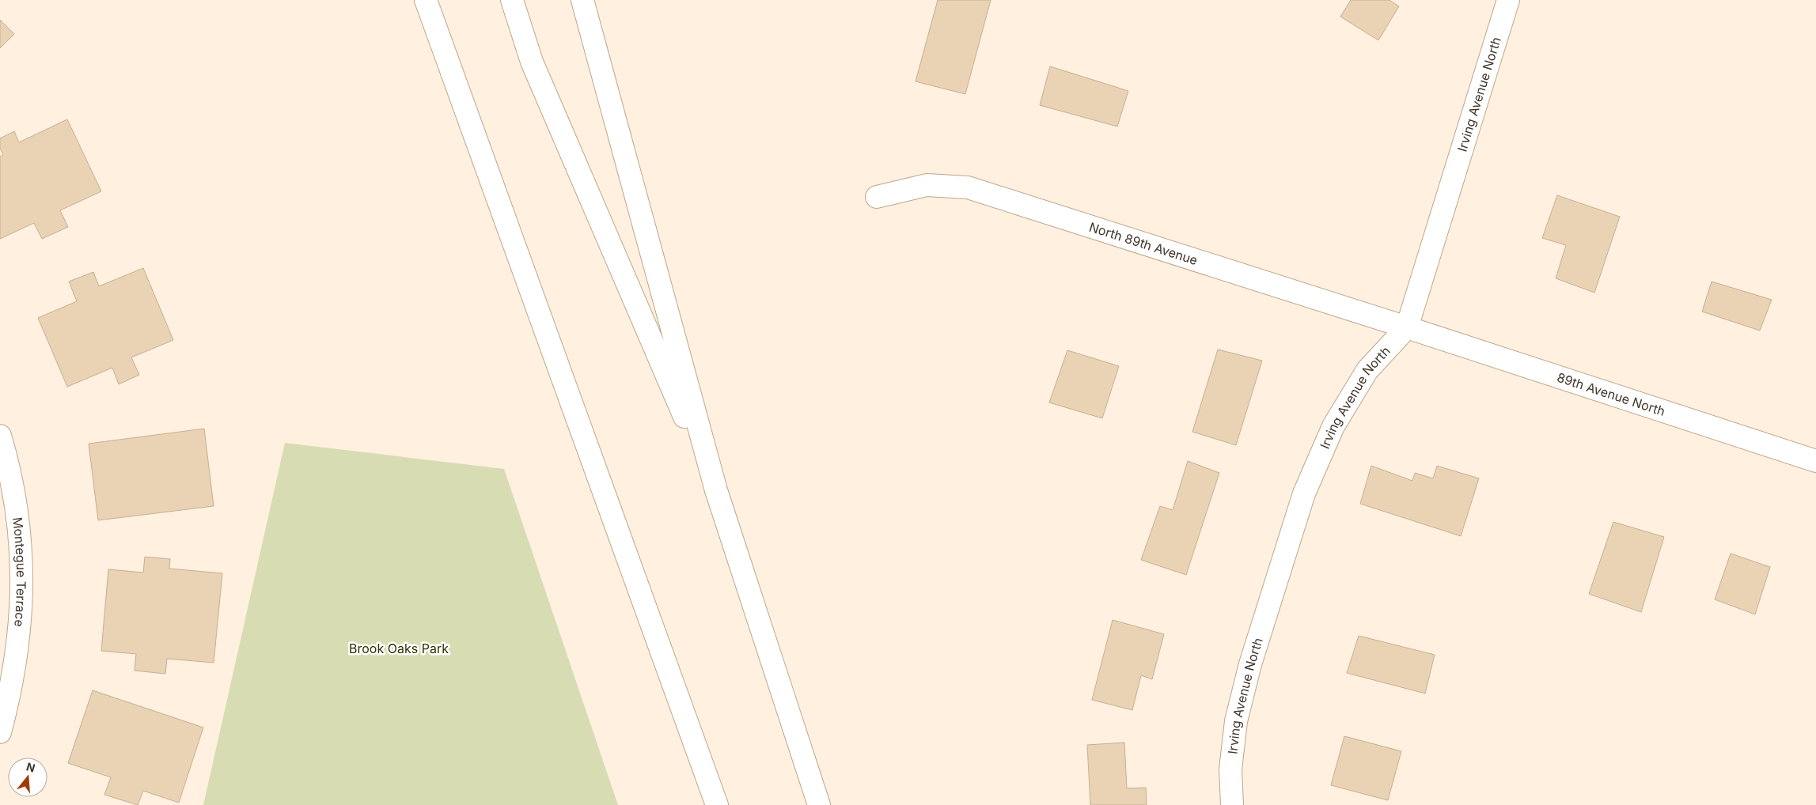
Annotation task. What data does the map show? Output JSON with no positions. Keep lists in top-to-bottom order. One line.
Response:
{"streets":{"main road":["Irving Avenue North","North 89th Avenue","89th Avenue North","Montegue Terrace"]},"crossings":[["Irving Avenue North","North 89th Avenue"],["Irving Avenue North","89th Avenue North"],["North 89th Avenue","89th Avenue North"]],"parks":["Brook Oaks Park"],"north":"top"}
